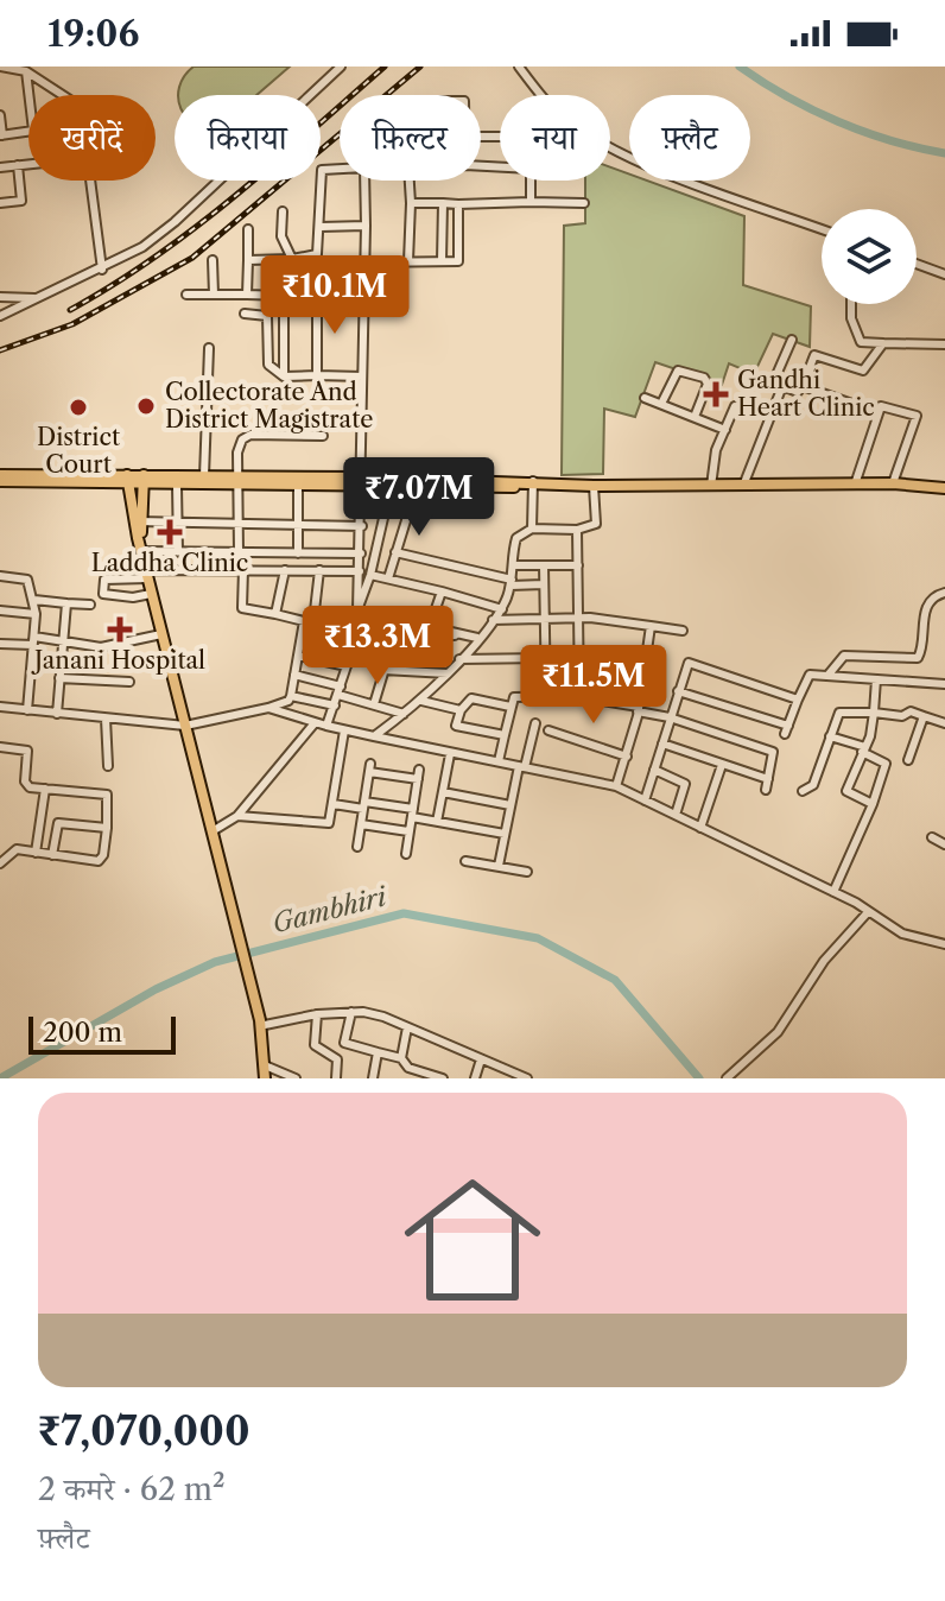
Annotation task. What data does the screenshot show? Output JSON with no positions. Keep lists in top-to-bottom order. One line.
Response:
{"water":["Gambhiri"],"places":{"health":["Gandhi Heart Clinic","Laddha Clinic","Janani Hospital"],"other":["Collectorate And District Magistrate","District Court"]},"scale_bar":"200 m","page":{"status":"19:06","chip":["खरीदें","किराया","फ़िल्टर","नया","फ़्लैट"],"price":["₹10.1M","₹7.07M","₹13.3M","₹11.5M"],"scale":"200 m","list":[{"name":"₹7,070,000","note":"2 कमरे · 62 m² · फ़्लैट"}]}}
